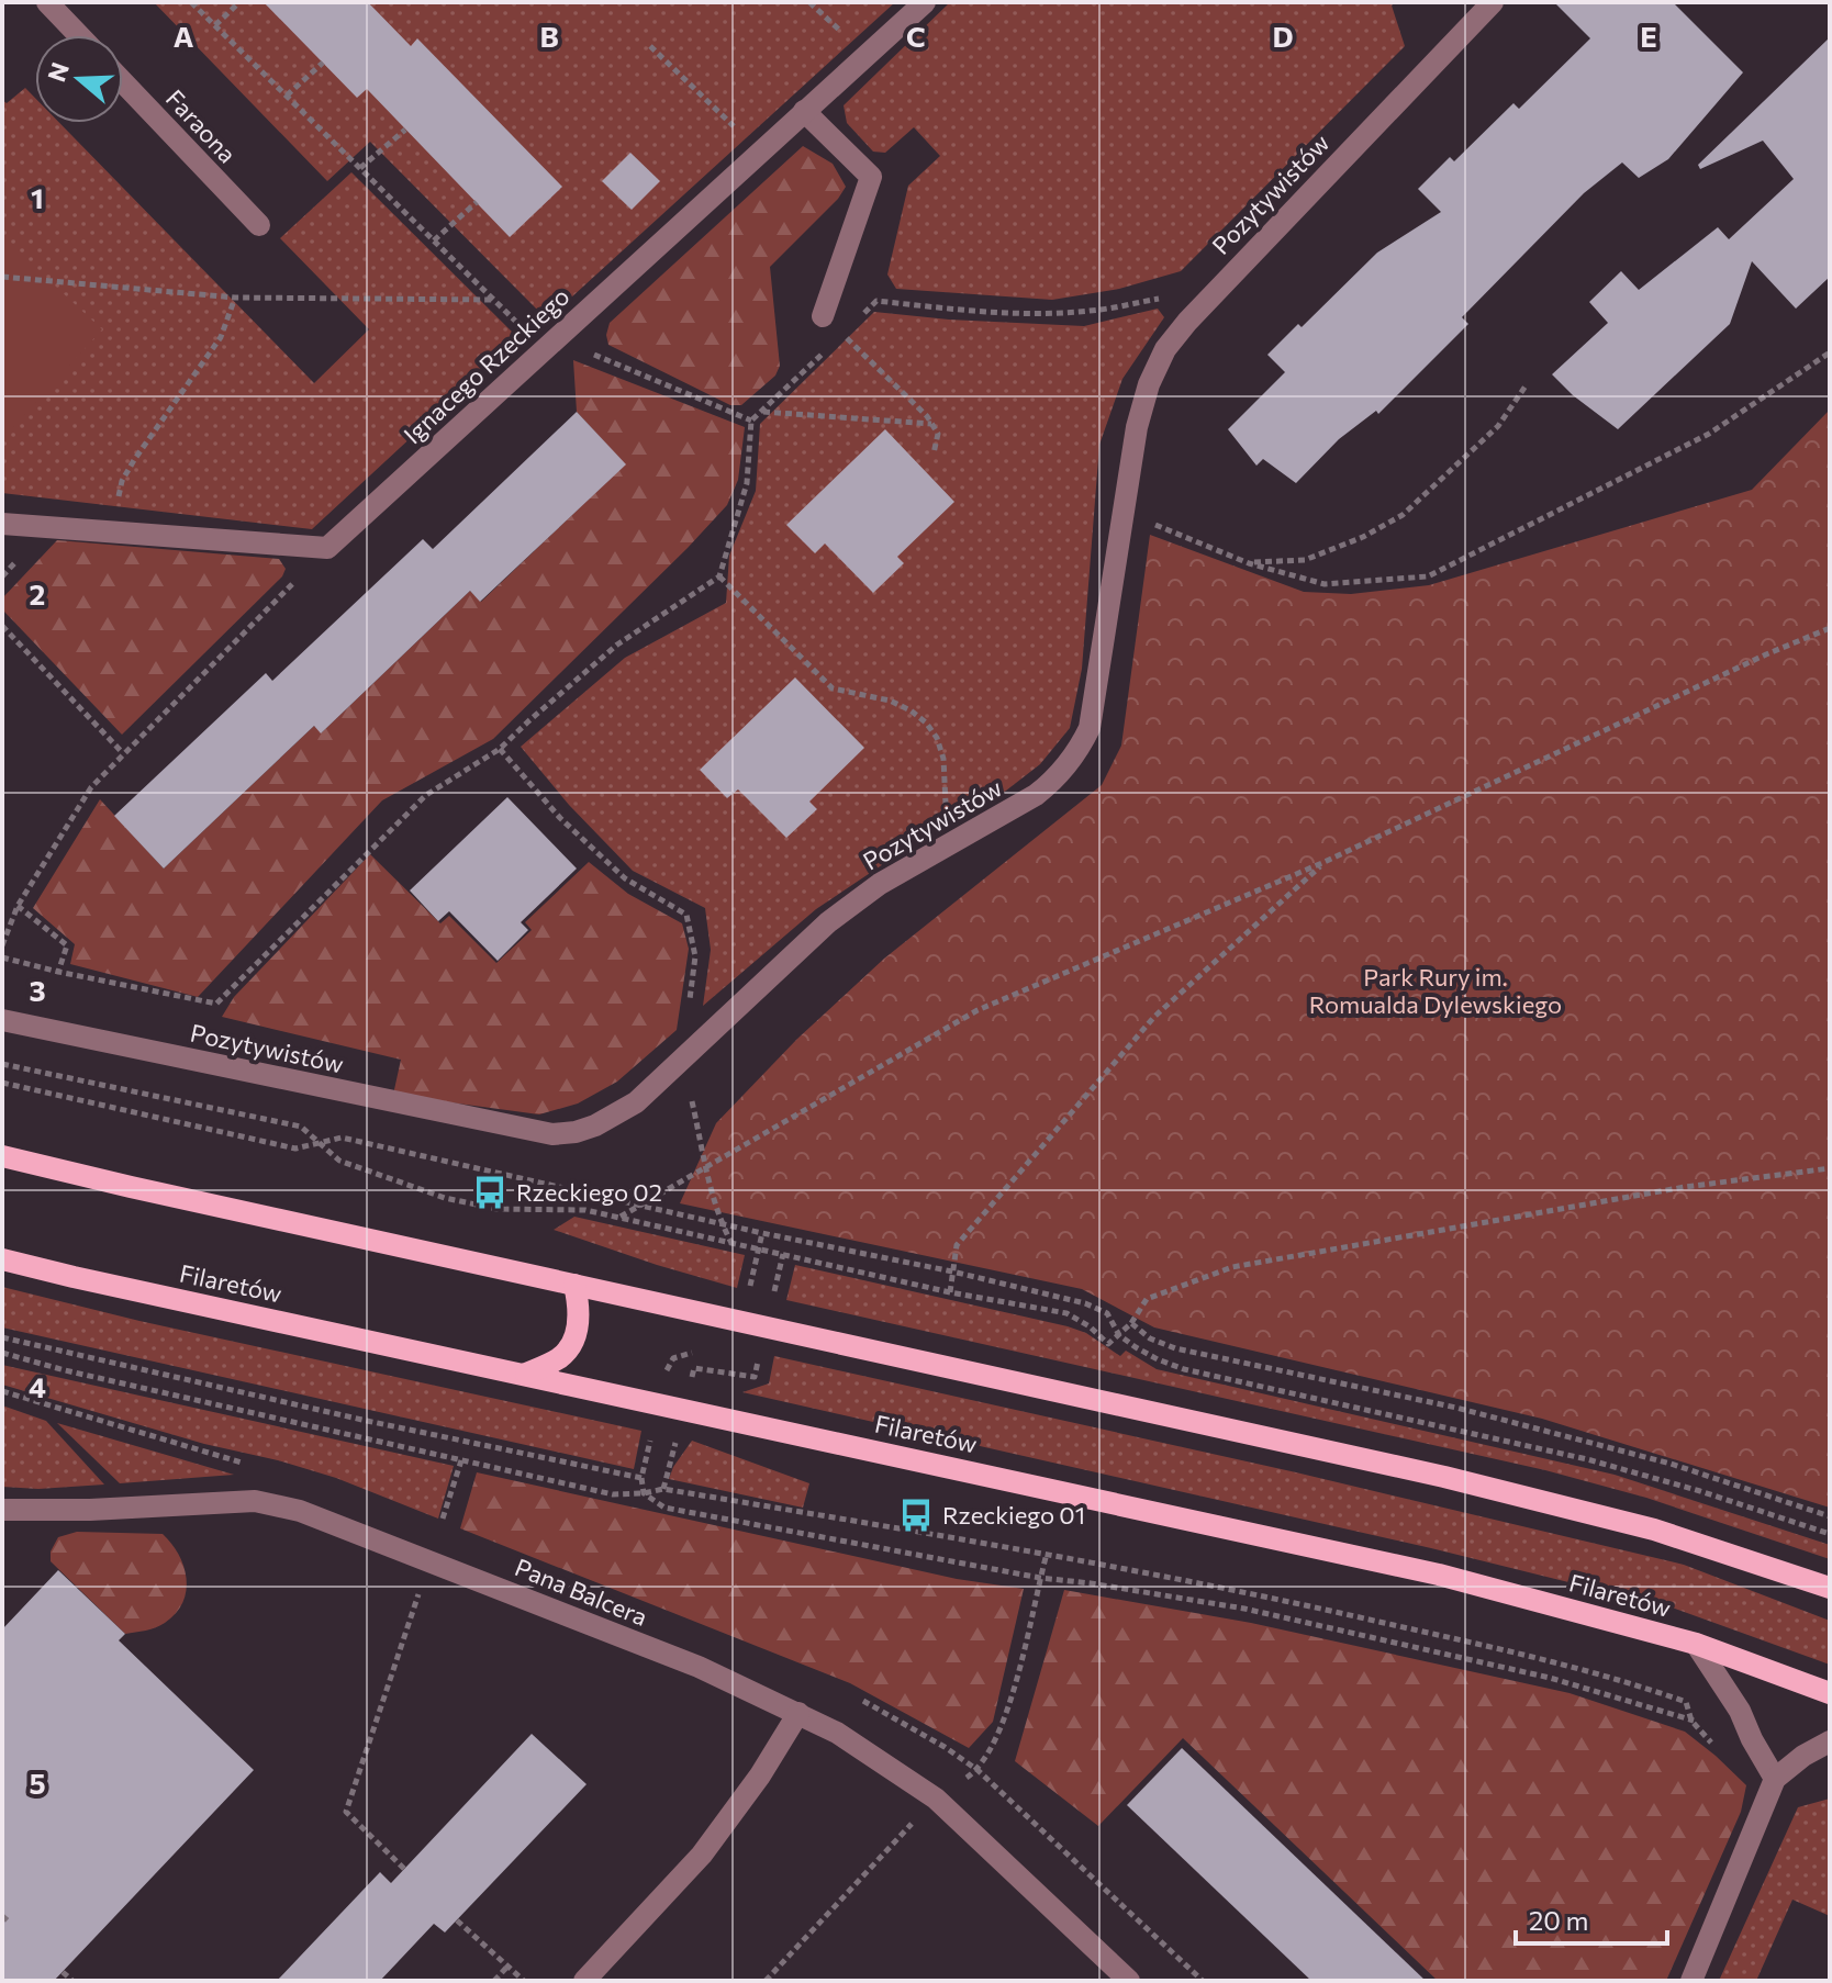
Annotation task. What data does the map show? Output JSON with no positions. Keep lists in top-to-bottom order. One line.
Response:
{"streets":{"main road":["Filaretów"],"street":["Faraona","Pozytywistów","Ignacego Rzeckiego","Pana Balcera"]},"parks":["Park Rury im. Romualda Dylewskiego"],"places":{"bus stop":["Rzeckiego 02","Rzeckiego 01"]},"scale_bar":"20 m","north":"left","grid":{"columns":["A","B","C","D","E"],"rows":["1","2","3","4","5"]}}
